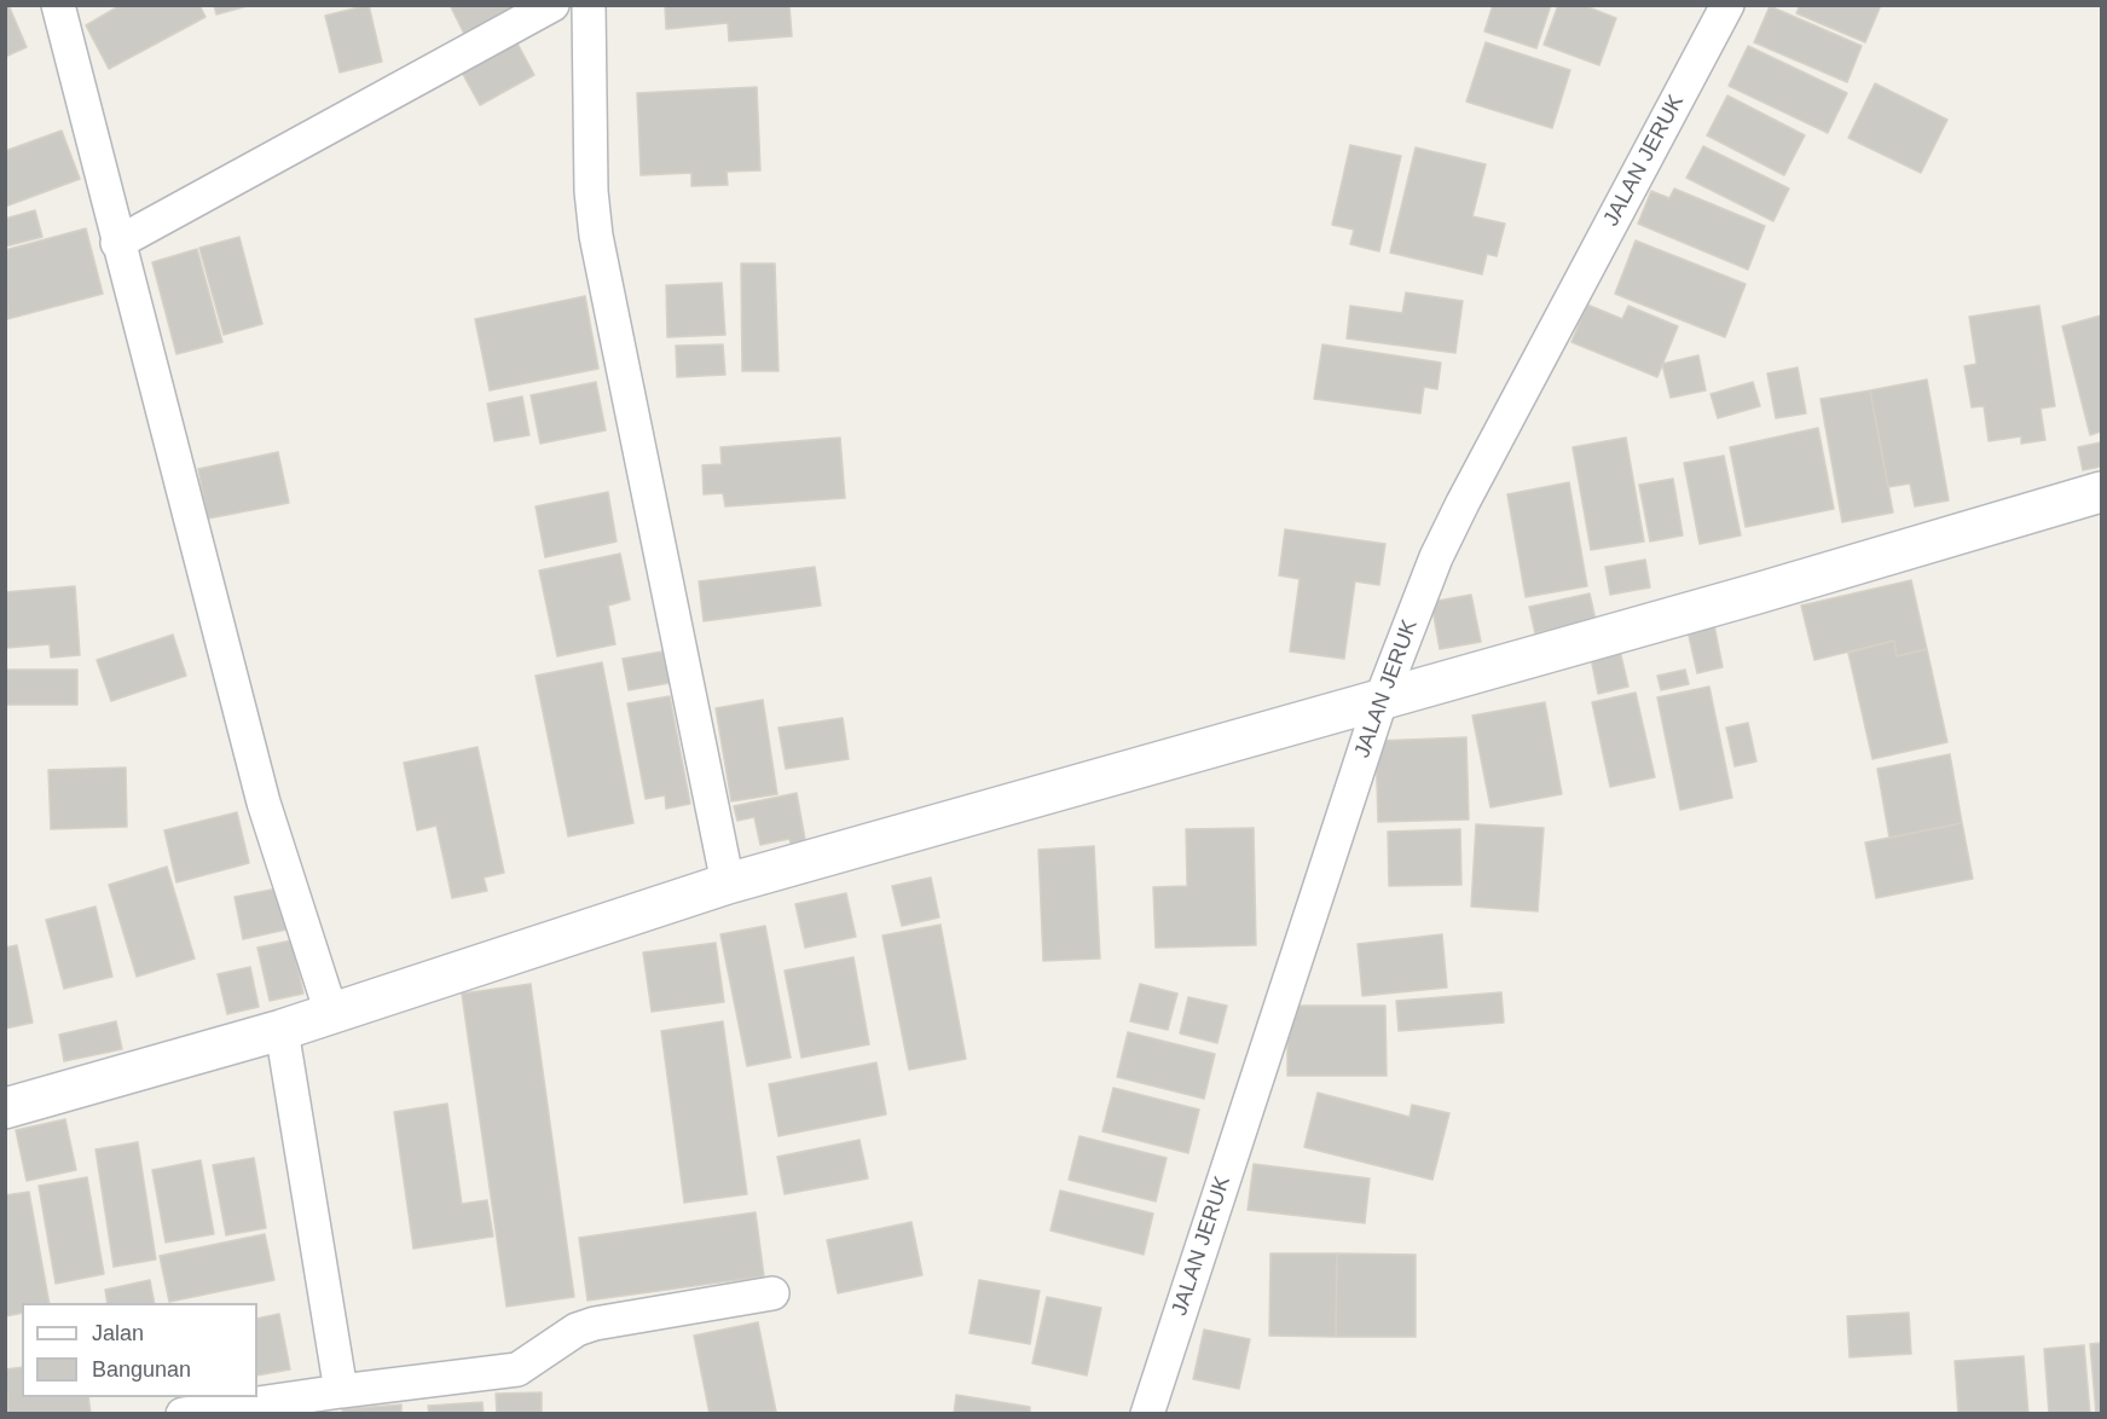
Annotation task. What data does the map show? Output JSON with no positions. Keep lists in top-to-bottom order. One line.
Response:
{"streets":{"street":["JALAN JERUK"]},"legend":["Jalan","Bangunan"]}
